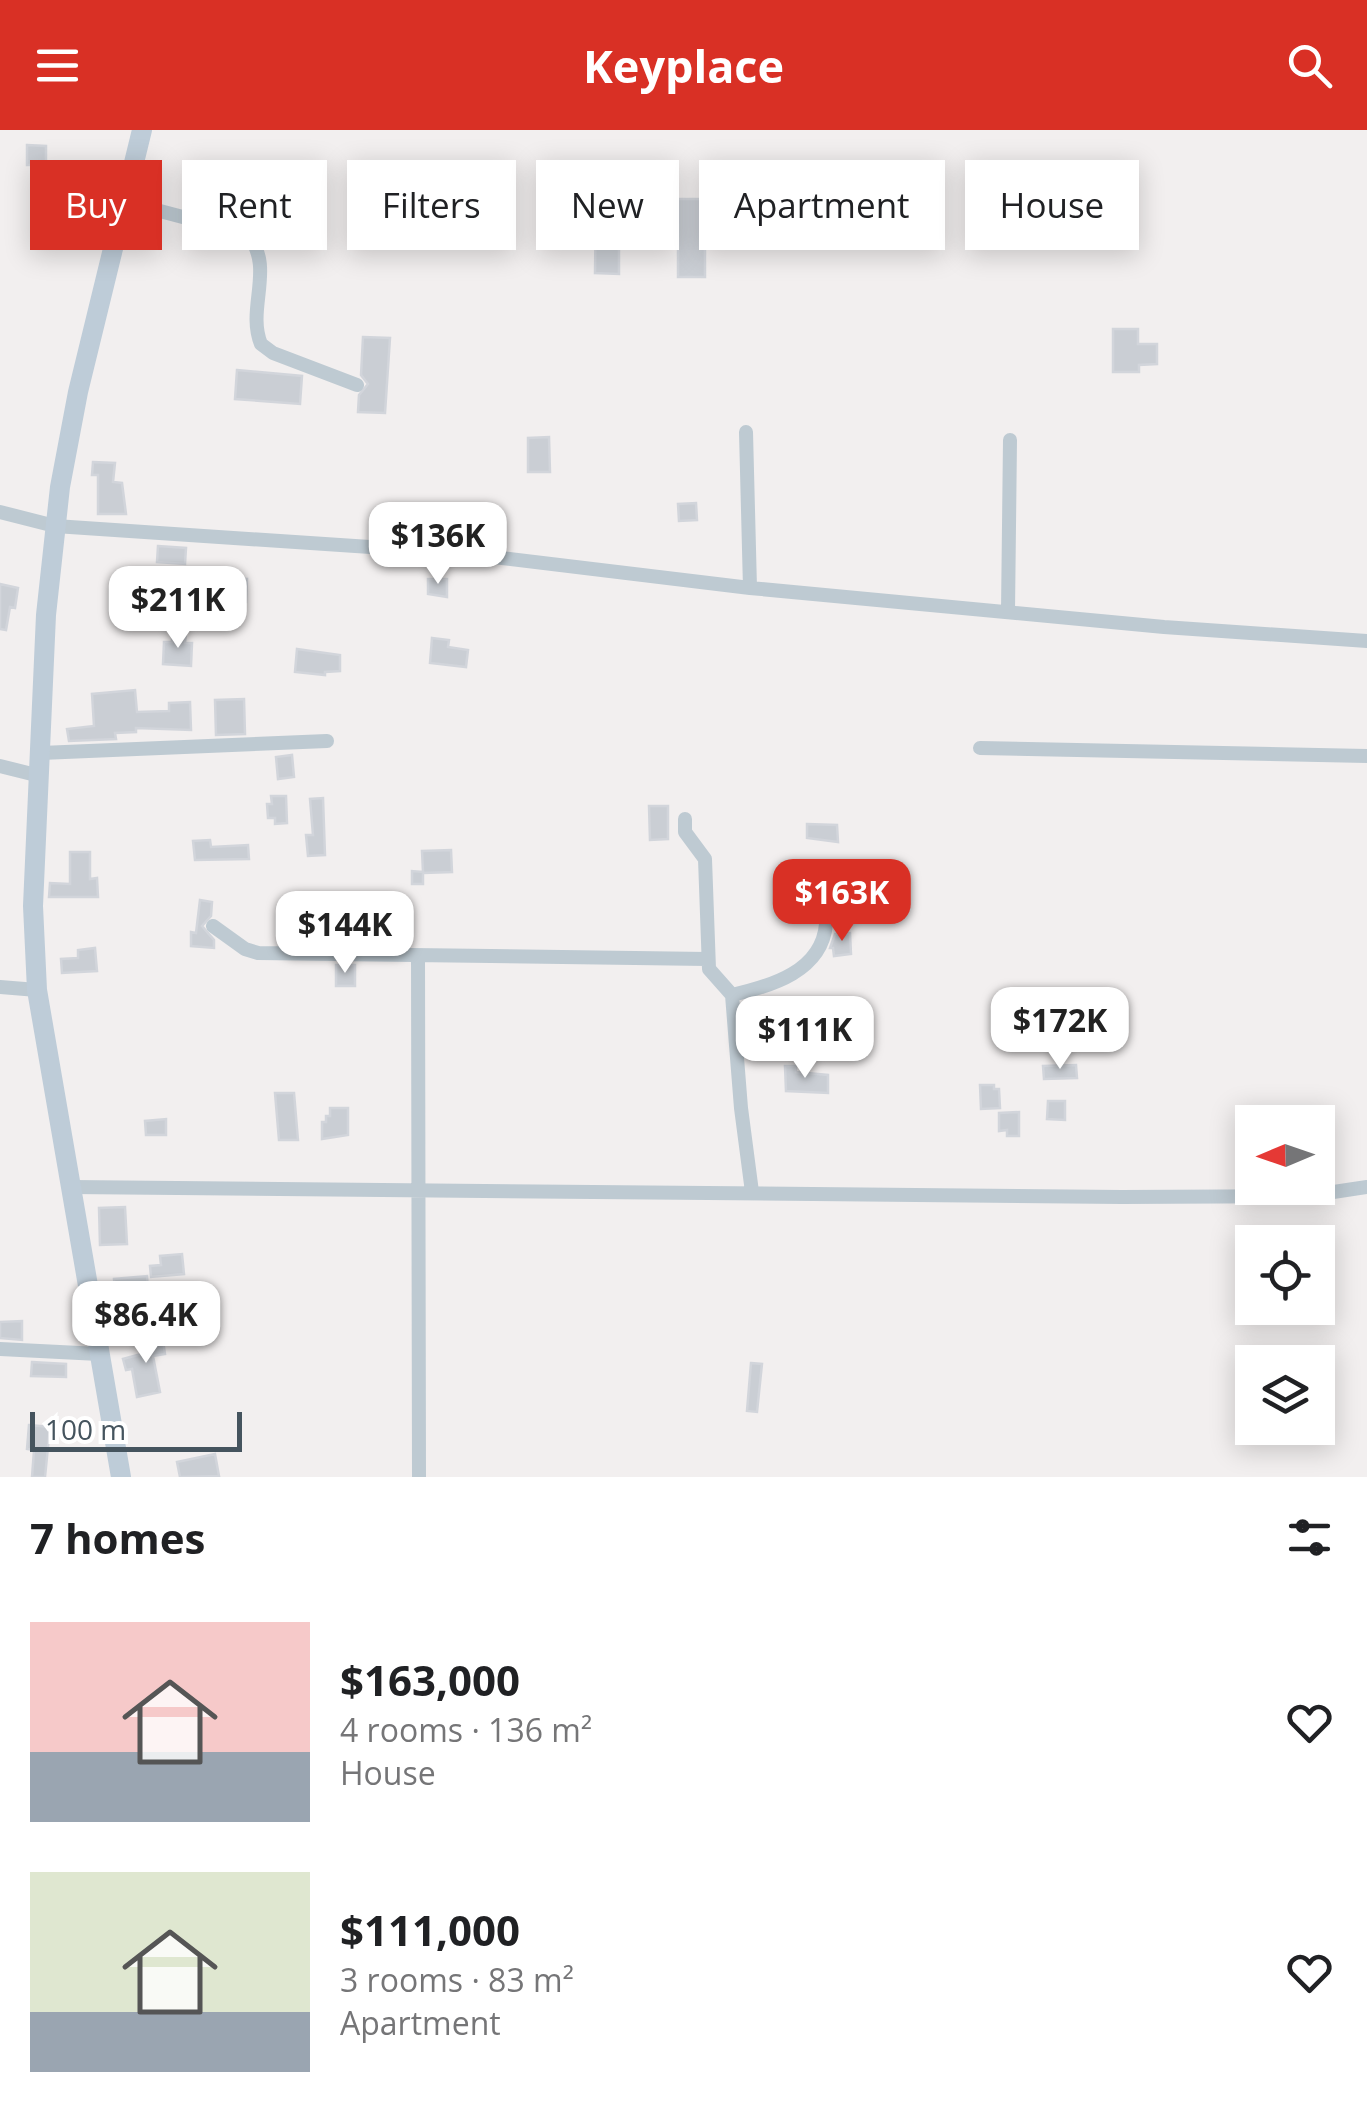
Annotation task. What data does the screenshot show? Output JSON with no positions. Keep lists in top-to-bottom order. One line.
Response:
{"scale_bar":"100 m","north":"left","page":{"header":"Keyplace","chip":["Buy","Rent","Filters","New","Apartment","House"],"price":["$136K","$211K","$163K","$144K","$172K","$111K","$86.4K"],"scale":"100 m","heading":"7 homes","list":[{"name":"$163,000","note":"4 rooms · 136 m² · House"},{"name":"$111,000","note":"3 rooms · 83 m² · Apartment"}]}}
